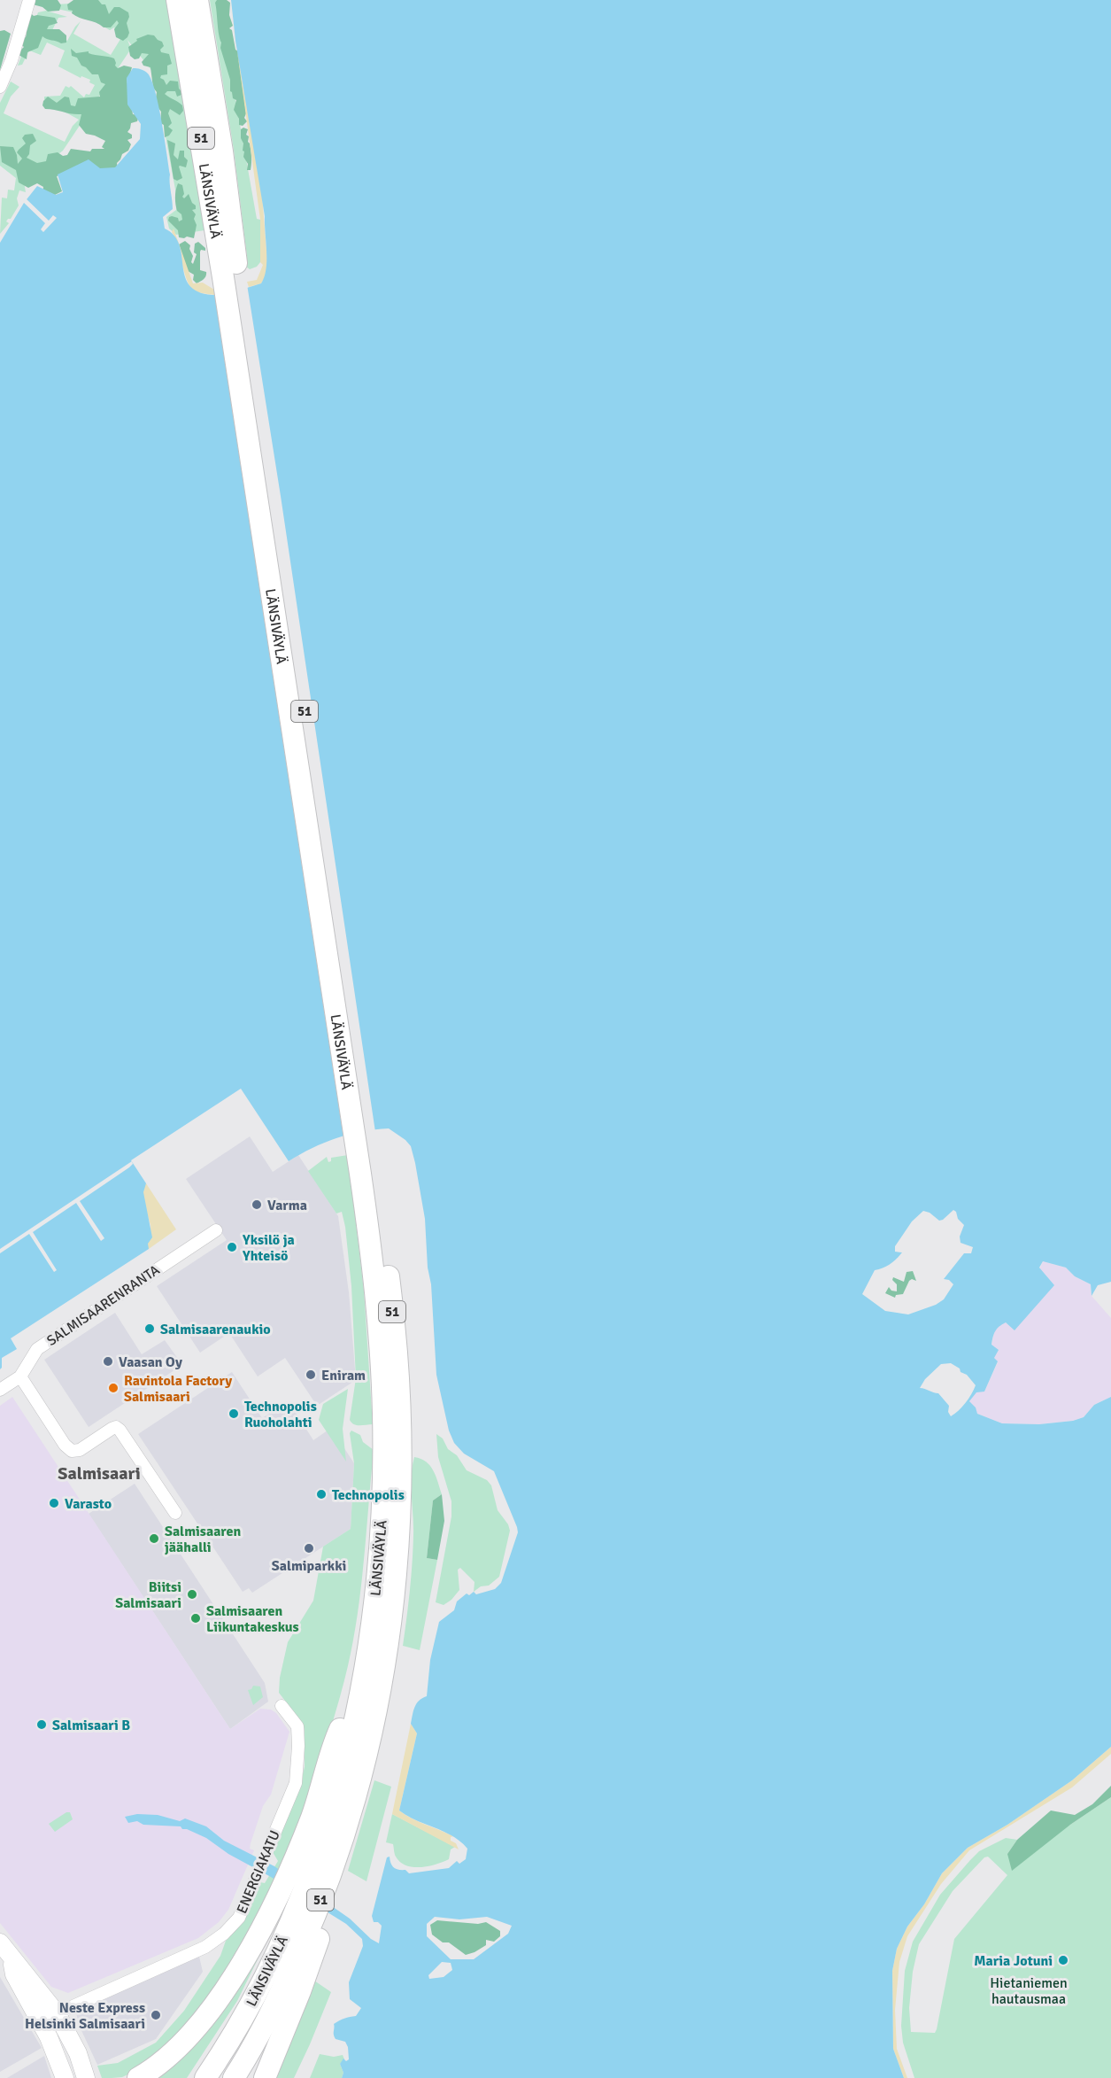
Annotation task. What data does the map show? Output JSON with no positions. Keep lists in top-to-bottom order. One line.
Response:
{"streets":{"highway":["51","LÄNSIVÄYLÄ"],"street":["SALMISAARENRANTA","ENERGIAKATU"]},"districts":["Salmisaari"],"parks":["Hietaniemen hautausmaa"],"places":["Varma","Yksilö ja Yhteisö","Salmisaarenaukio","Vaasan Oy","Eniram","Ravintola Factory Salmisaari","Technopolis Ruoholahti","Technopolis","Varasto","Salmisaaren jäähalli","Salmiparkki","Biitsi Salmisaari","Salmisaaren Liikuntakeskus","Salmisaari B","Maria Jotuni","Neste Express Helsinki Salmisaari"]}
